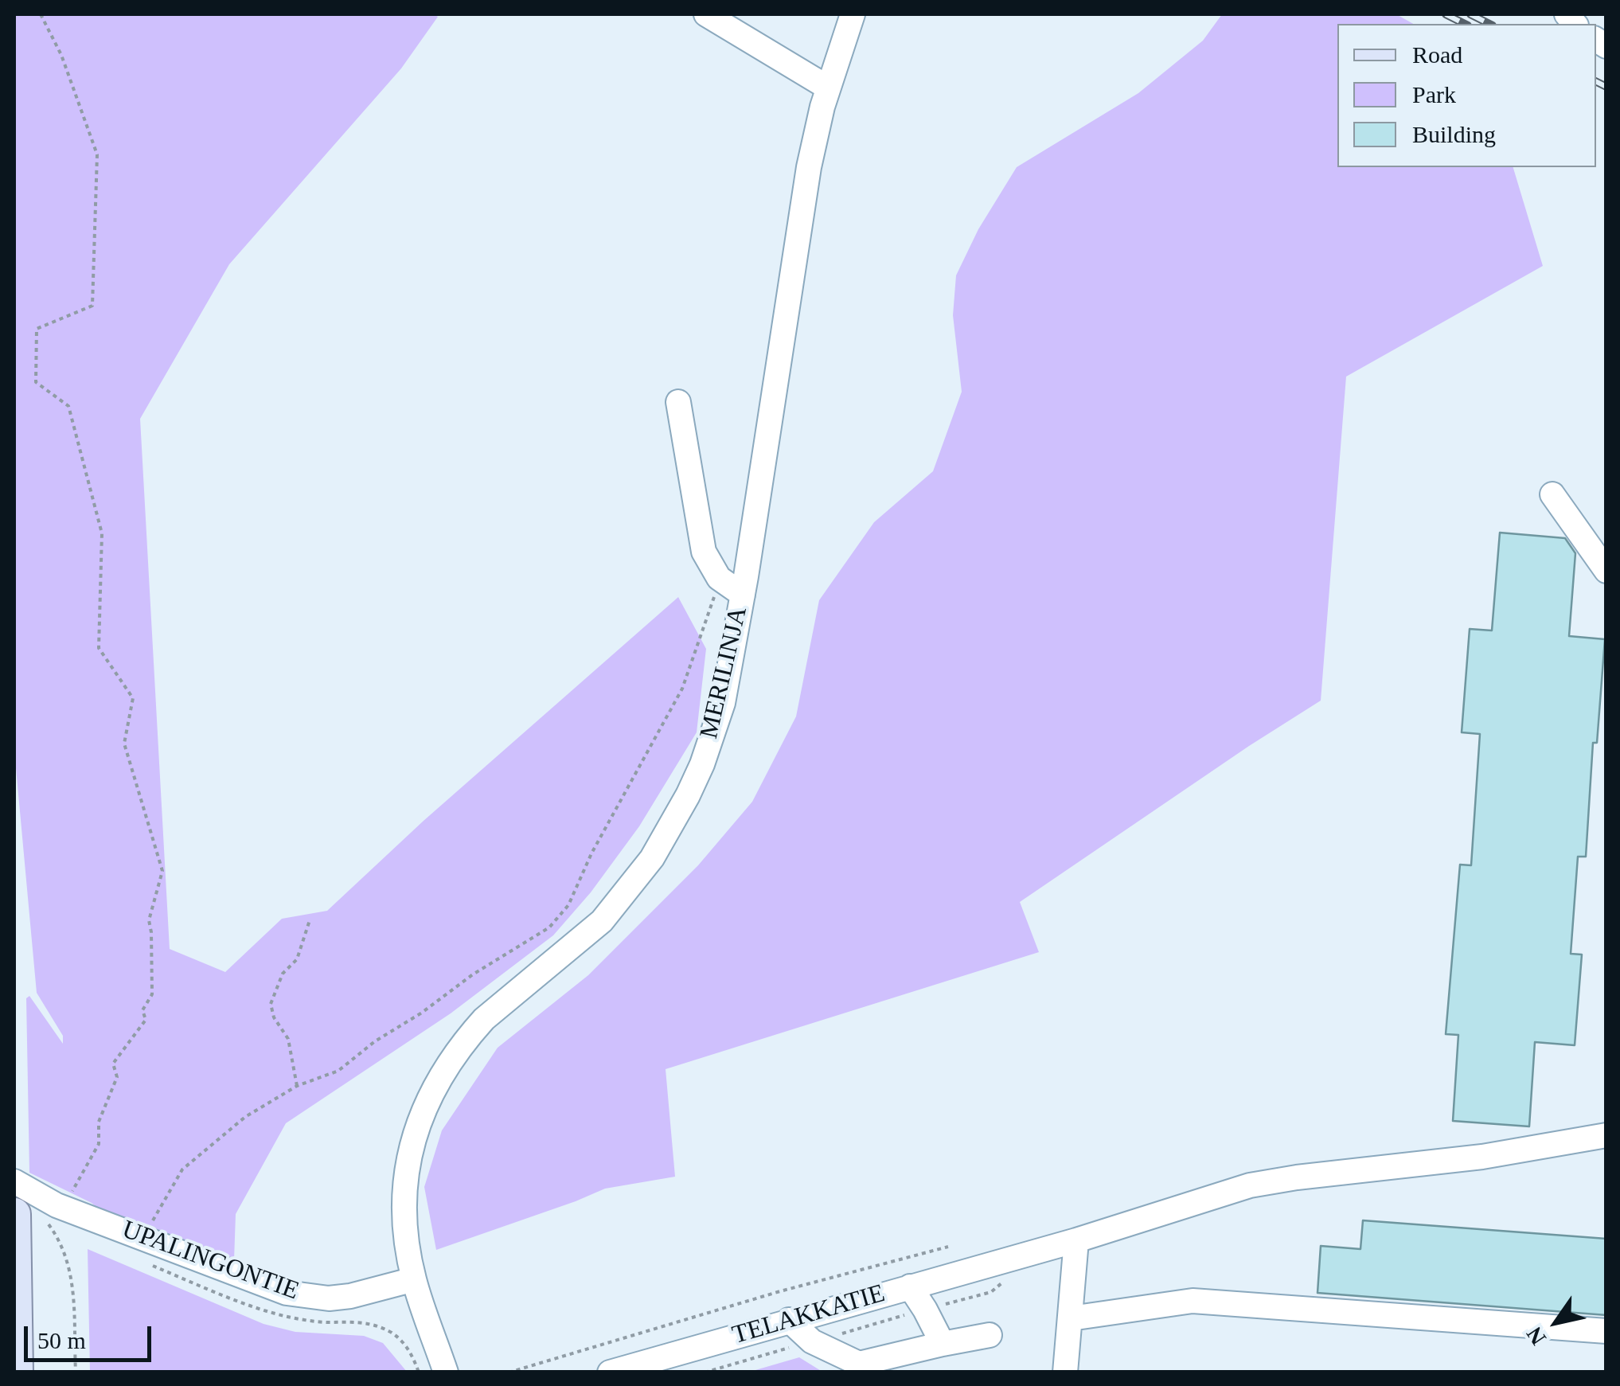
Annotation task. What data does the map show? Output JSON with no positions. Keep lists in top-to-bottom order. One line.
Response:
{"streets":{"street":["MERILINJA","UPALINGONTIE","TELAKKATIE"]},"crossings":[["MERILINJA","UPALINGONTIE"]],"legend":["Road","Park","Building"],"scale_bar":"50 m","north":"bottom left"}
